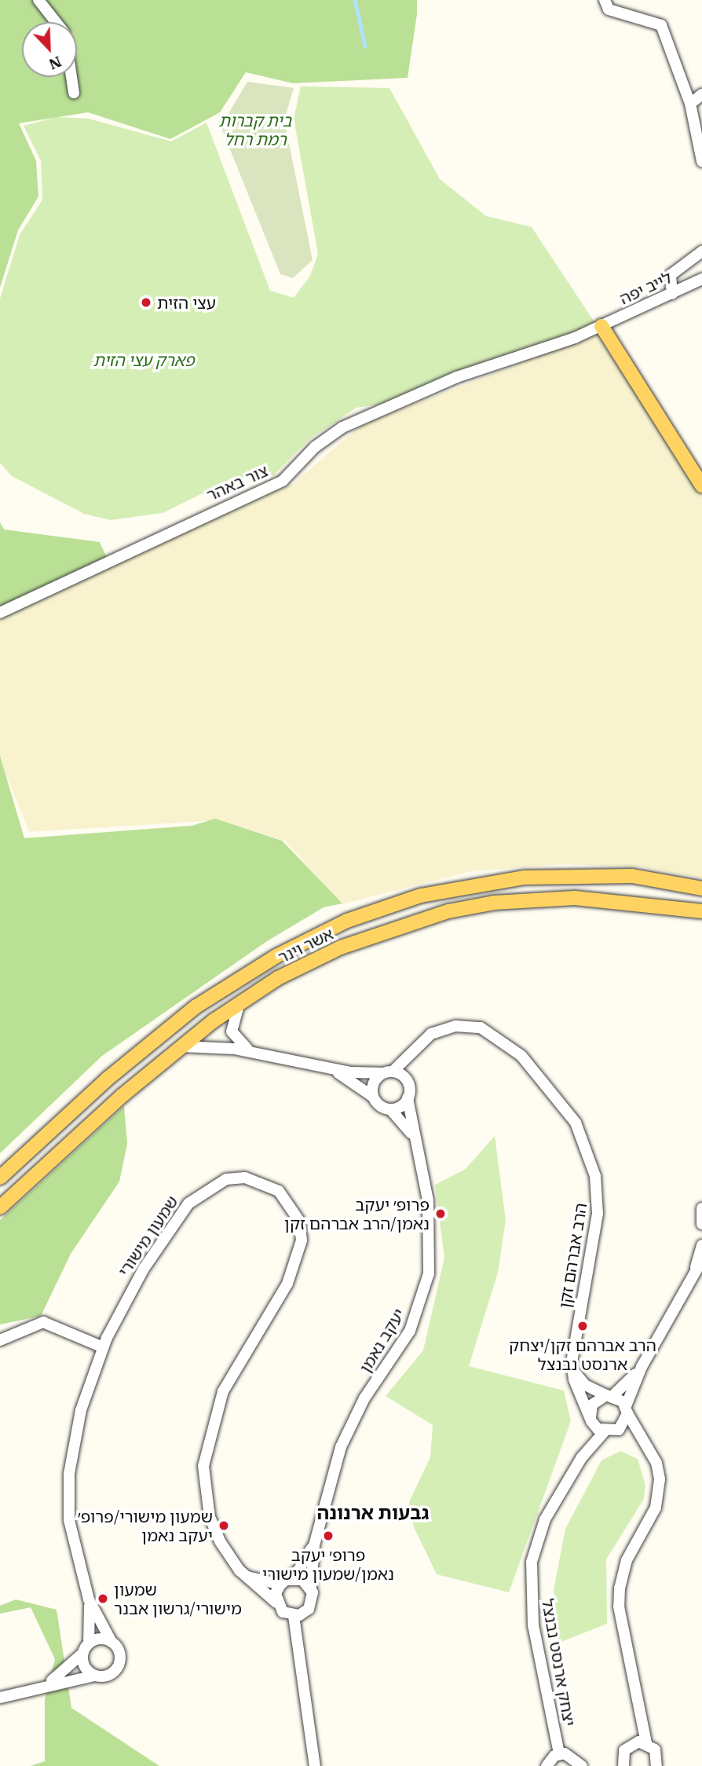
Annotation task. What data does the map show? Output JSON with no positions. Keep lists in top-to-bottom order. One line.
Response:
{"streets":{"main road":["אשר וינר"],"street":["לייב יפה","צור באהר","שמעון מישורי","הרב אברהם זקן","יעקב נאמן","יצחק ארנסט נבנצל"]},"crossings":[["לייב יפה","צור באהר"],["שמעון מישורי","יעקב נאמן"],["הרב אברהם זקן","יעקב נאמן"],["הרב אברהם זקן","יצחק ארנסט נבנצל"]],"districts":["גבעות ארנונה"],"parks":["בית קברות רמת רחל","פארק עצי הזית"],"places":["עצי הזית","פרופ׳ יעקב נאמן/הרב אברהם זקן","הרב אברהם זקן/יצחק ארנסט נבנצל","שמעון מישורי/פרופ׳ יעקב נאמן","פרופ׳ יעקב נאמן/שמעון מישורי","שמעון מישורי/גרשון אבנר"],"north":"bottom right"}
